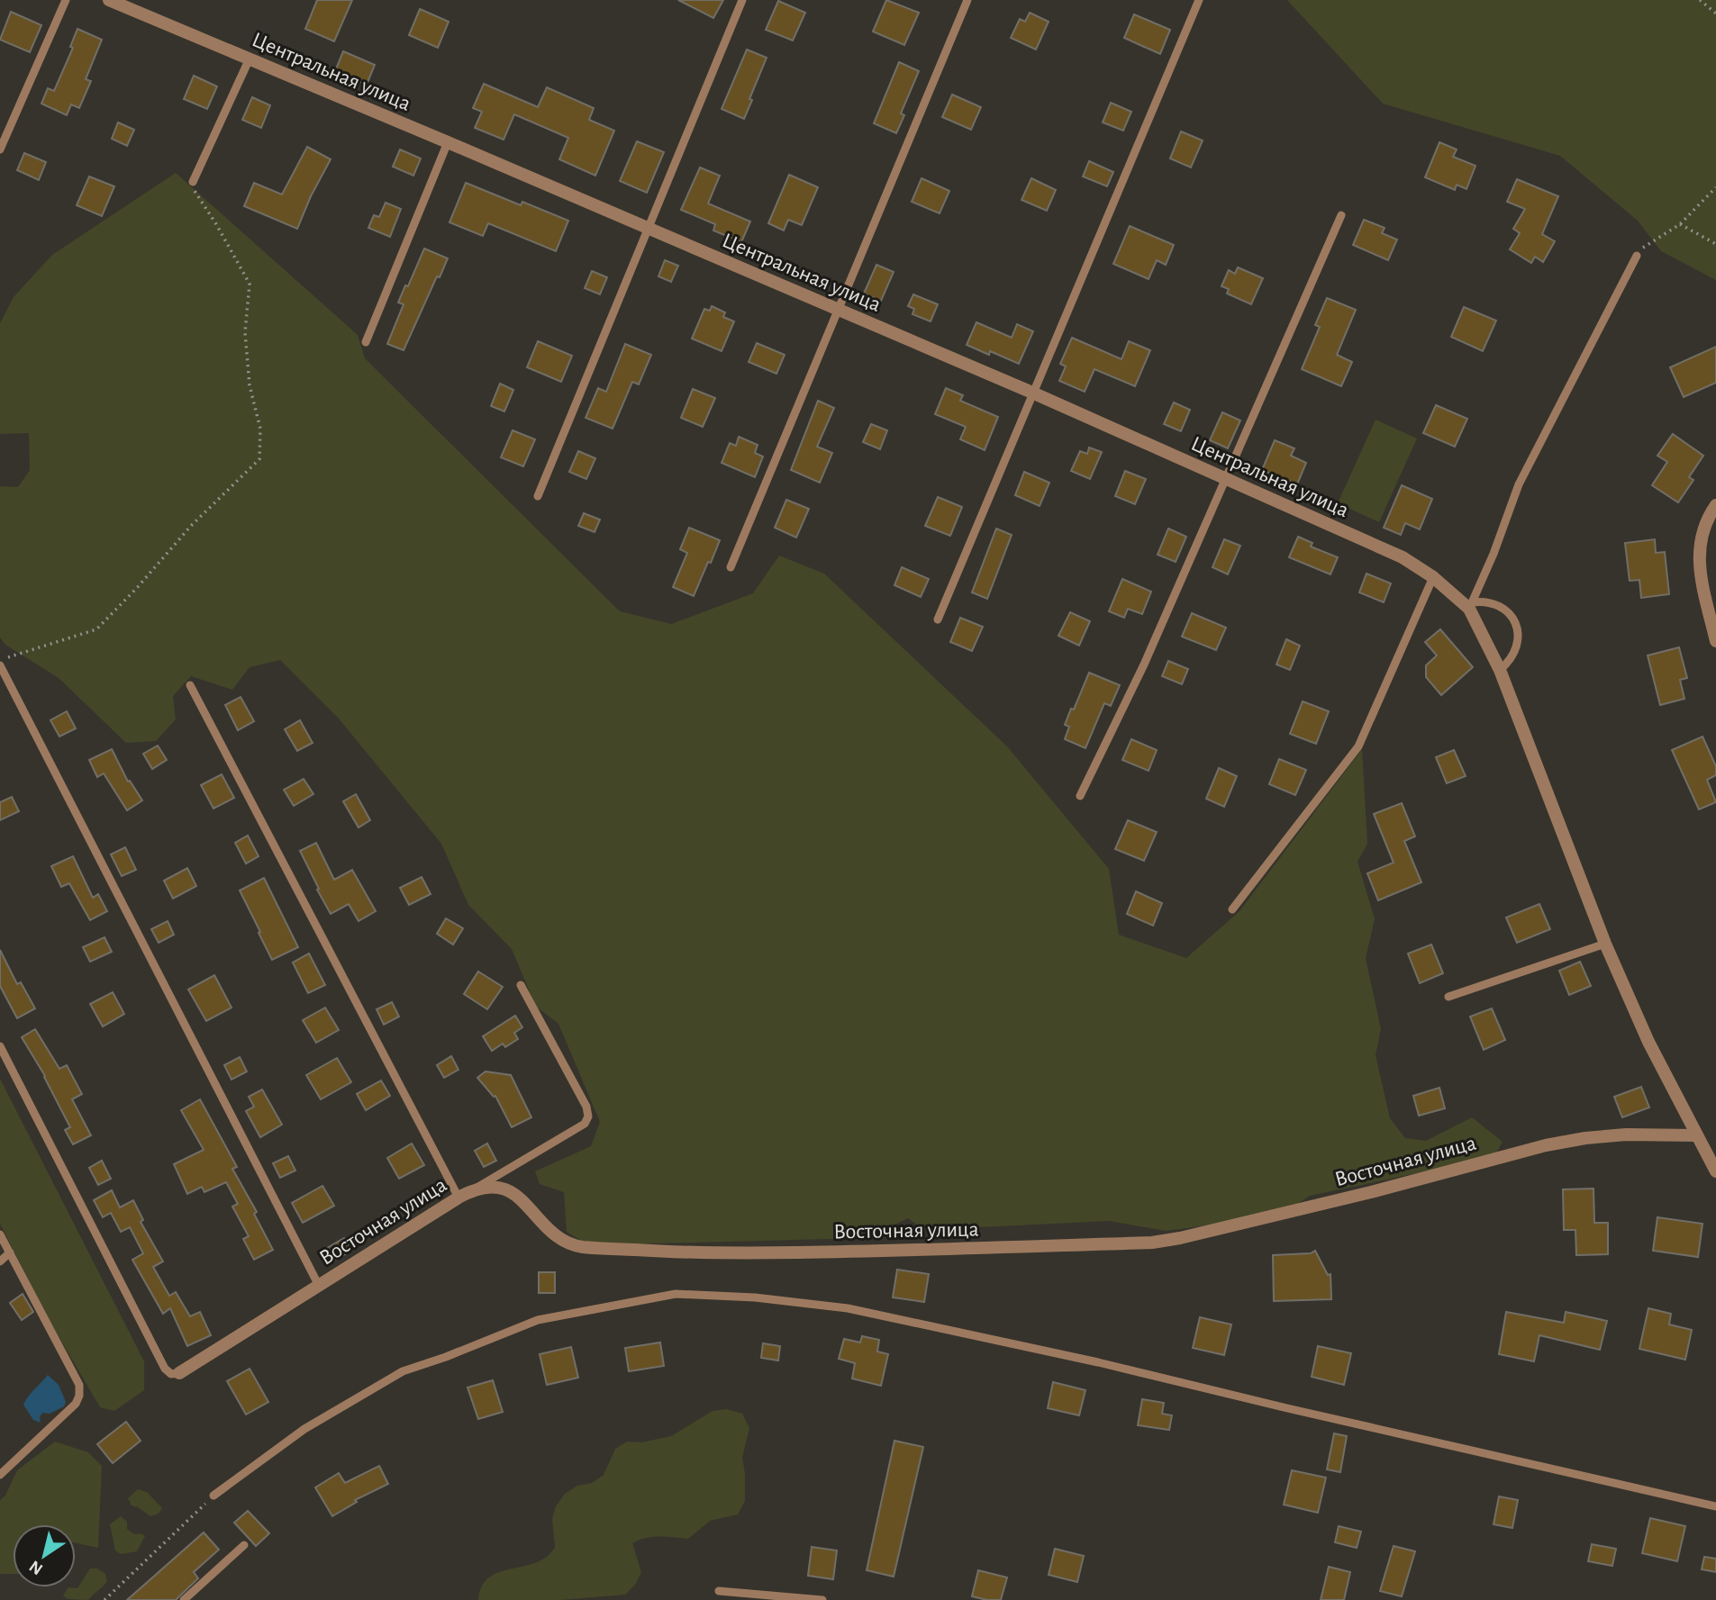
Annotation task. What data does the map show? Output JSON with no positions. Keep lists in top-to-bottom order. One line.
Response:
{"streets":{"street":["Центральная улица","Восточная улица"]},"north":"bottom left"}
